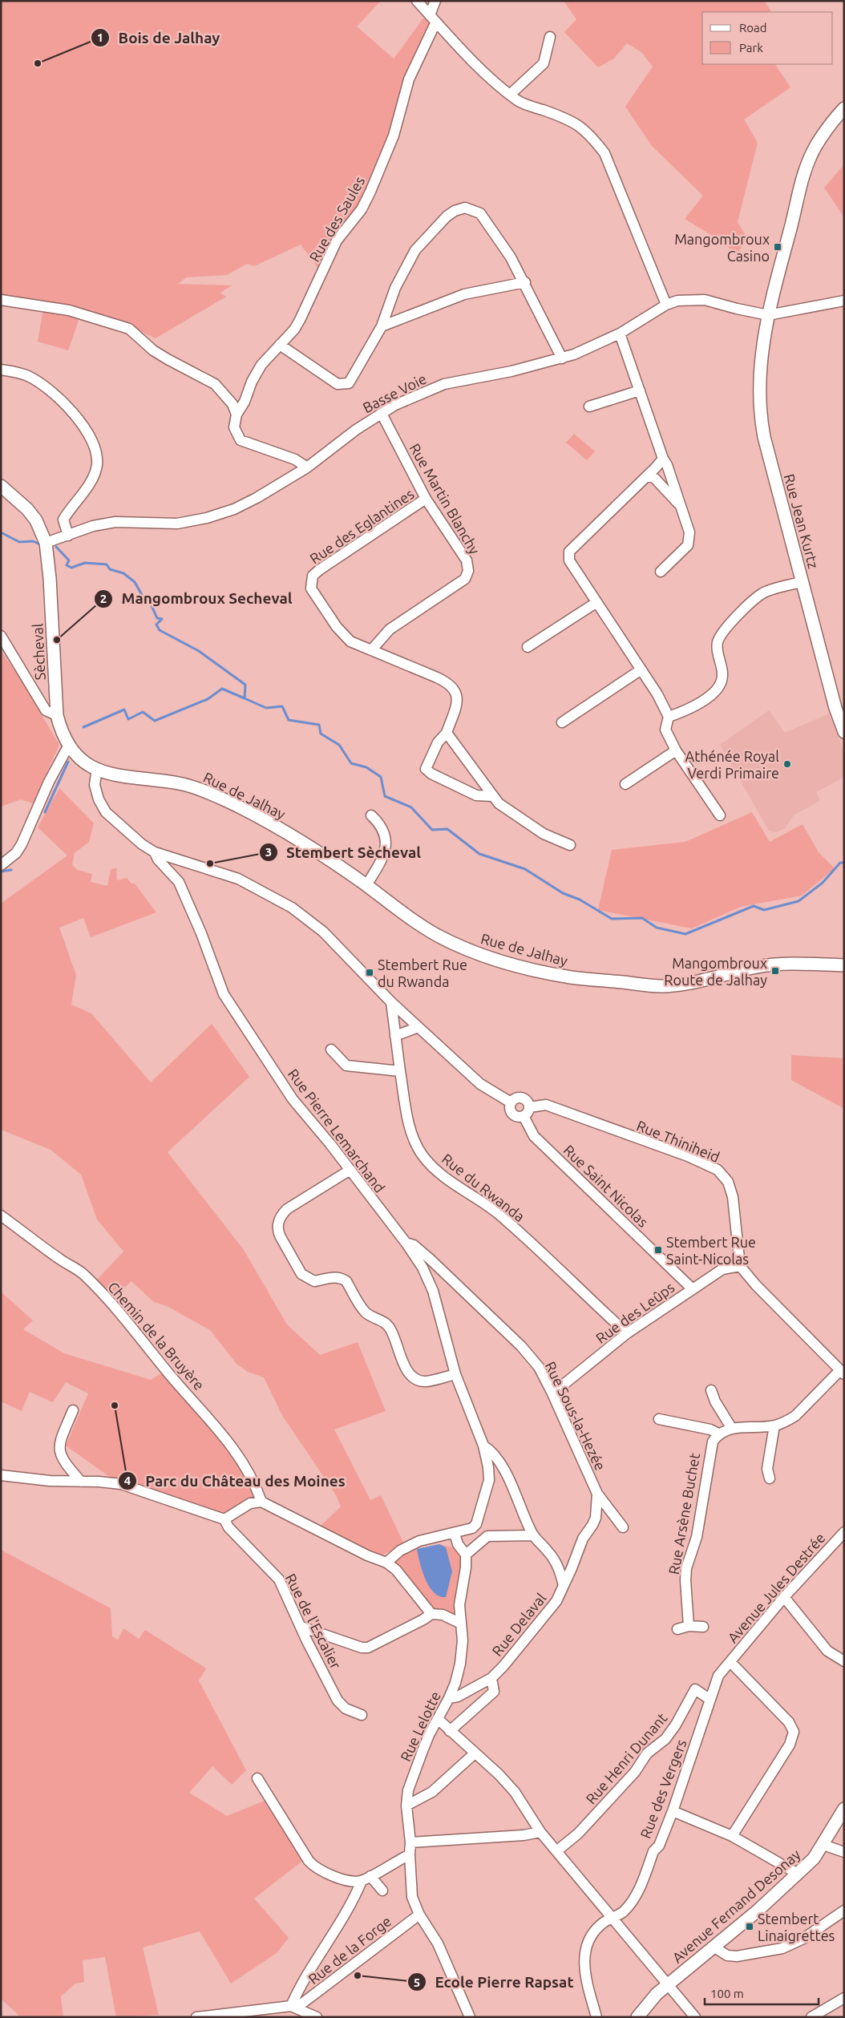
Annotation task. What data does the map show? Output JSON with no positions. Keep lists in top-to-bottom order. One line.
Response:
{"streets":{"main road":["Rue Jean Kurtz","Sècheval","Rue de Jalhay","Avenue Fernand Desonay"],"street":["Rue des Saules","Basse Voie","Rue Martin Blanchy","Rue des Eglantines","Rue Pierre Lemarchand","Rue Thiniheid","Rue Saint Nicolas","Rue du Rwanda","Rue des Leûps","Chemin de la Bruyère","Rue Sous-la-Hezée","Rue Arsène Buchet","Avenue Jules Destrée","Rue de l'Escalier","Rue Delaval","Rue Lelotte","Rue Henri Dunant","Rue des Vergers","Rue de la Forge"]},"crossings":[["Basse Voie","Rue Martin Blanchy"],["Basse Voie","Rue Jean Kurtz"],["Basse Voie","Sècheval"],["Rue Martin Blanchy","Rue des Eglantines"],["Sècheval","Rue de Jalhay"],["Rue de Jalhay","Rue Pierre Lemarchand"],["Rue Pierre Lemarchand","Rue Sous-la-Hezée"],["Rue Pierre Lemarchand","Rue Delaval"],["Rue Thiniheid","Rue Saint Nicolas"],["Rue Thiniheid","Rue des Leûps"],["Rue Saint Nicolas","Rue des Leûps"],["Rue du Rwanda","Rue des Leûps"],["Rue des Leûps","Rue Sous-la-Hezée"],["Rue Sous-la-Hezée","Rue Delaval"],["Avenue Jules Destrée","Rue des Vergers"],["Rue Delaval","Rue Lelotte"],["Rue Lelotte","Rue de la Forge"],["Rue Henri Dunant","Rue des Vergers"]],"places":{"other":["Bois de Jalhay","Mangombroux Secheval","Athénée Royal Verdi Primaire","Stembert Sècheval","Parc du Château des Moines","Ecole Pierre Rapsat"],"transit":["Mangombroux Casino","Mangombroux Route de Jalhay","Stembert Rue du Rwanda","Stembert Rue Saint-Nicolas","Stembert Linaigrettes"]},"legend":["Road","Park"],"scale_bar":"100 m"}
